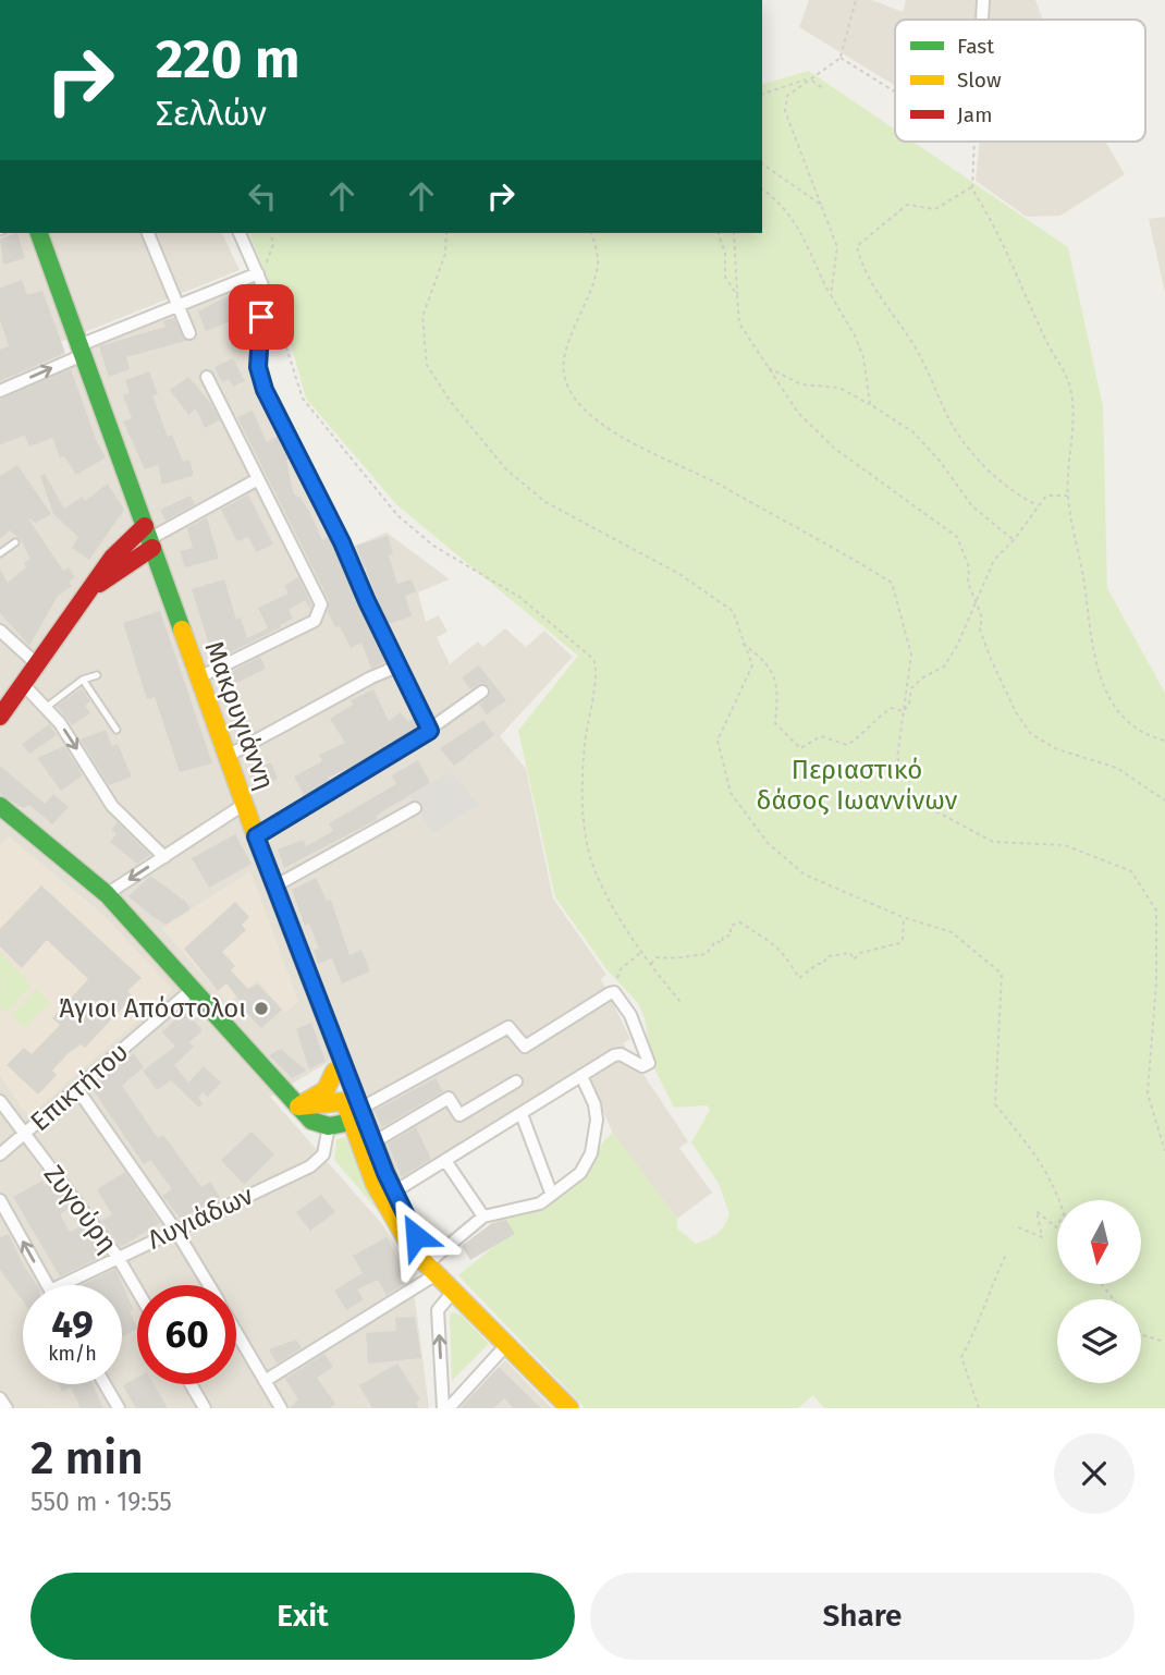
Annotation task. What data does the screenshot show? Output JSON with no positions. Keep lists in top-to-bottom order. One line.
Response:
{"streets":{"main road":["Μακρυγιάννη"],"street":["Επικτήτου","Ζυγούρη","Λυγιάδων"]},"crossings":[["Επικτήτου","Ζυγούρη"],["Ζυγούρη","Λυγιάδων"]],"parks":["Περιαστικό δάσος Ιωαννίνων"],"places":["Άγιοι Απόστολοι"],"legend":["Fast","Slow","Jam"],"north":"bottom","page":{"turn":["220 m","Σελλών"],"speed":"49 km/h","limit":"60","heading":["2 min","550 m · 19:55"],"buttons":["Exit","Share"]}}
